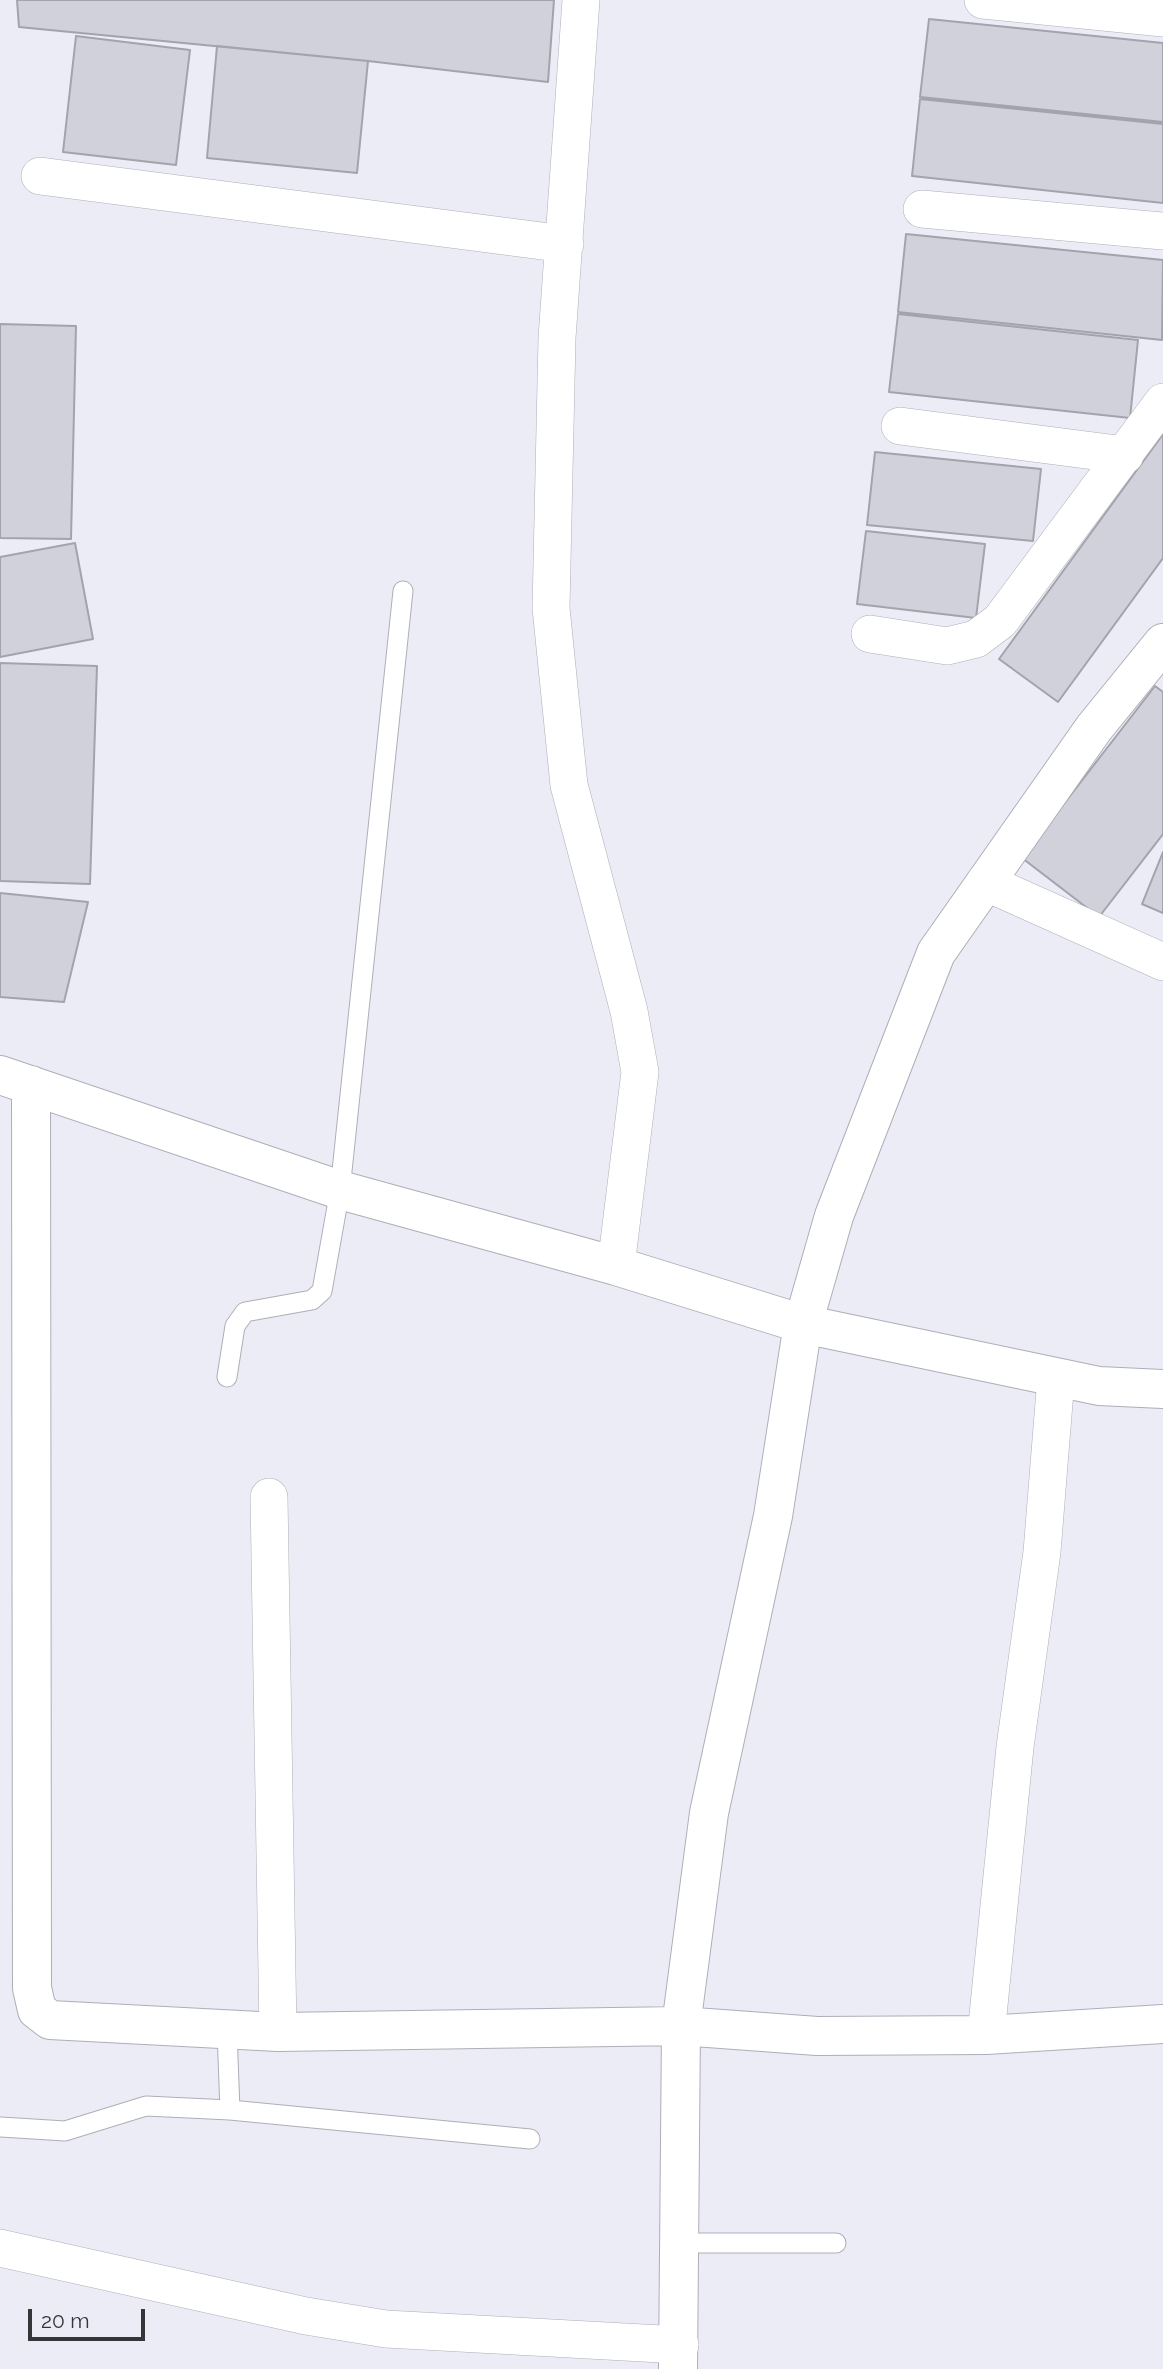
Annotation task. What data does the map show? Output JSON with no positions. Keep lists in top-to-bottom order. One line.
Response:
{"scale_bar":"20 m"}
